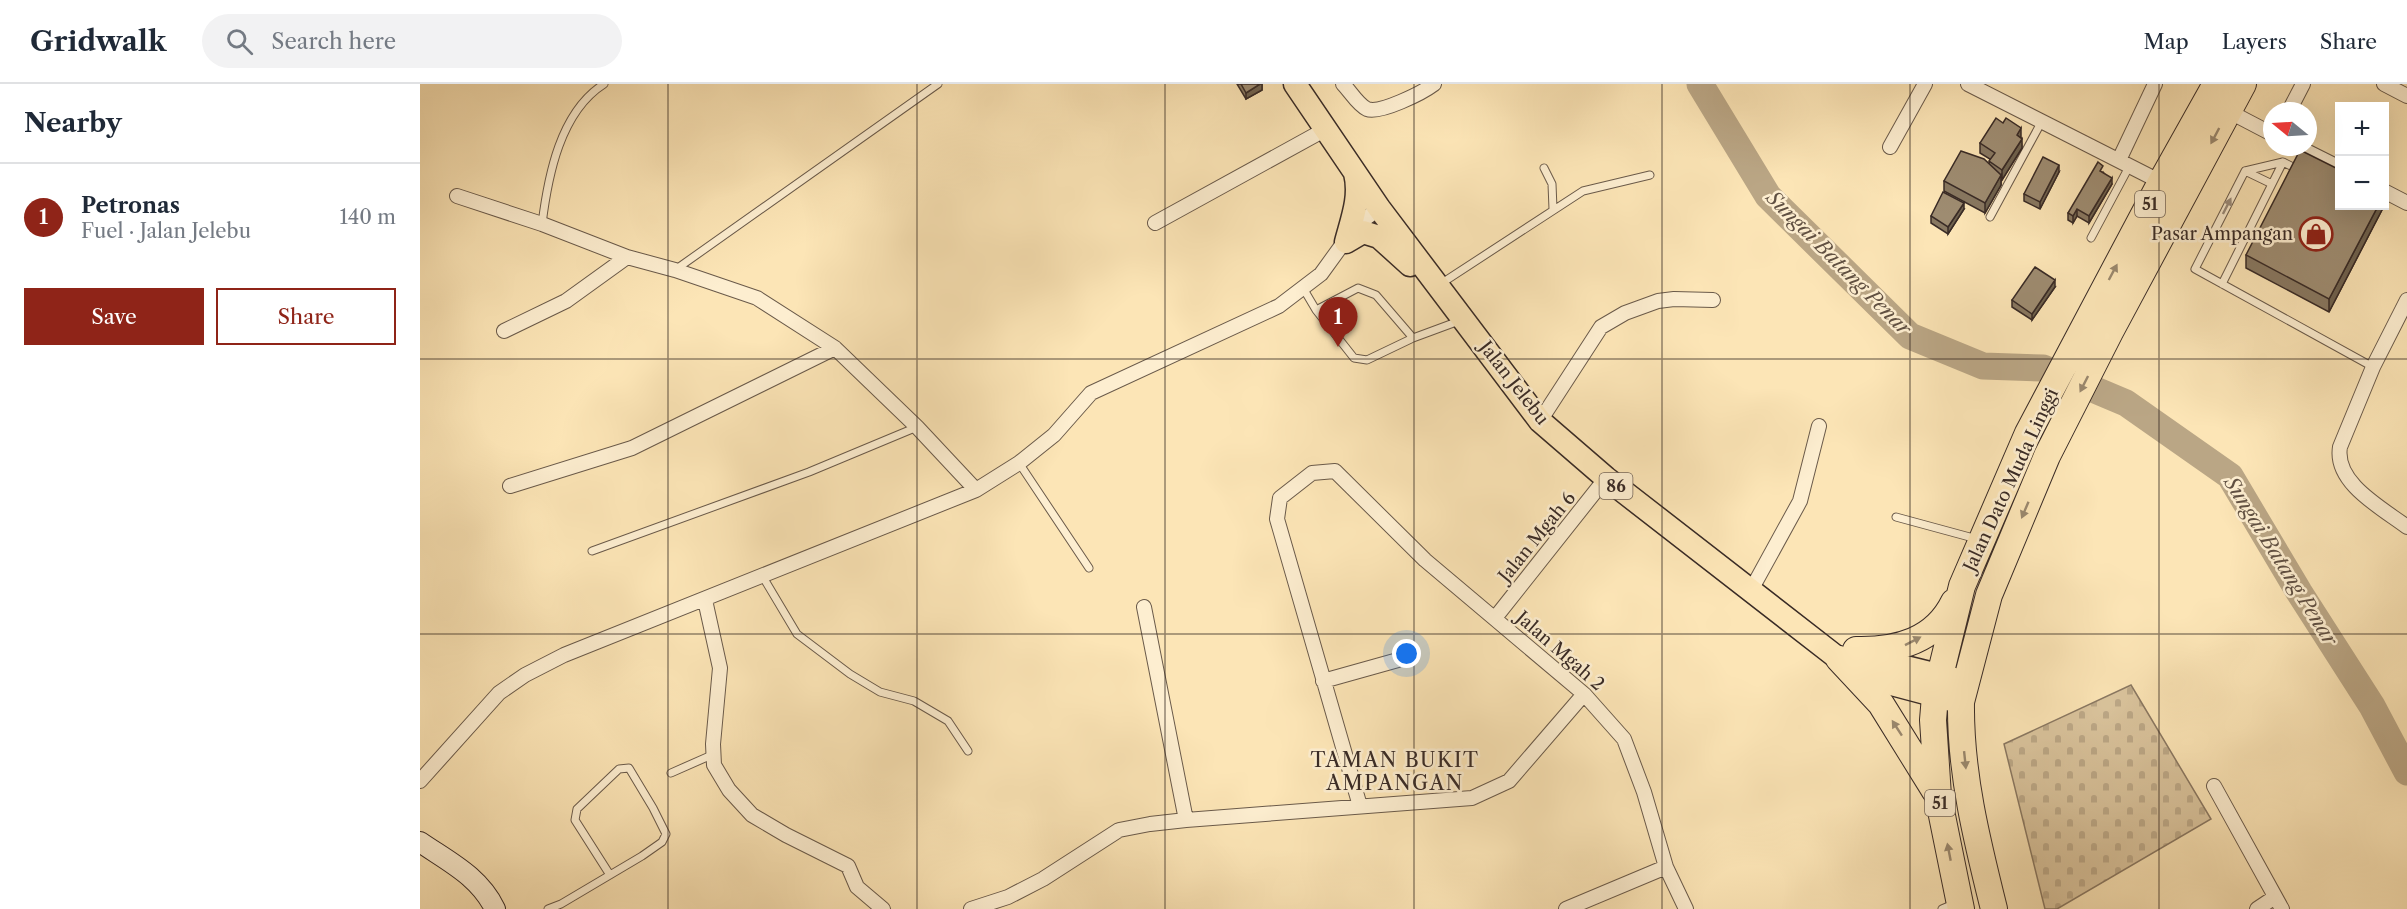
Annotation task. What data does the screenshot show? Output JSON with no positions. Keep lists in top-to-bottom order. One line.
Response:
{"streets":{"highway":["51","Jalan Dato Muda Linggi"],"main road":["Jalan Jelebu","86"],"street":["Jalan Mgah 6","Jalan Mgah 2"]},"crossings":[["Jalan Jelebu","Jalan Dato Muda Linggi"],["Jalan Jelebu","Jalan Mgah 6"],["Jalan Mgah 6","Jalan Mgah 2"]],"districts":["TAMAN BUKIT AMPANGAN"],"water":["Sungai Batang Penar"],"places":{"shop":["Pasar Ampangan"]},"north":"left","page":{"header":"Gridwalk","search":"Search here","nav":["Map","Layers","Share"],"heading":"Nearby","map_buttons":["+","−"],"list":[{"mark":"1","name":"Petronas","note":"Fuel · Jalan Jelebu","value":"140 m"}],"buttons":["Save","Share"],"pins":"1"}}
